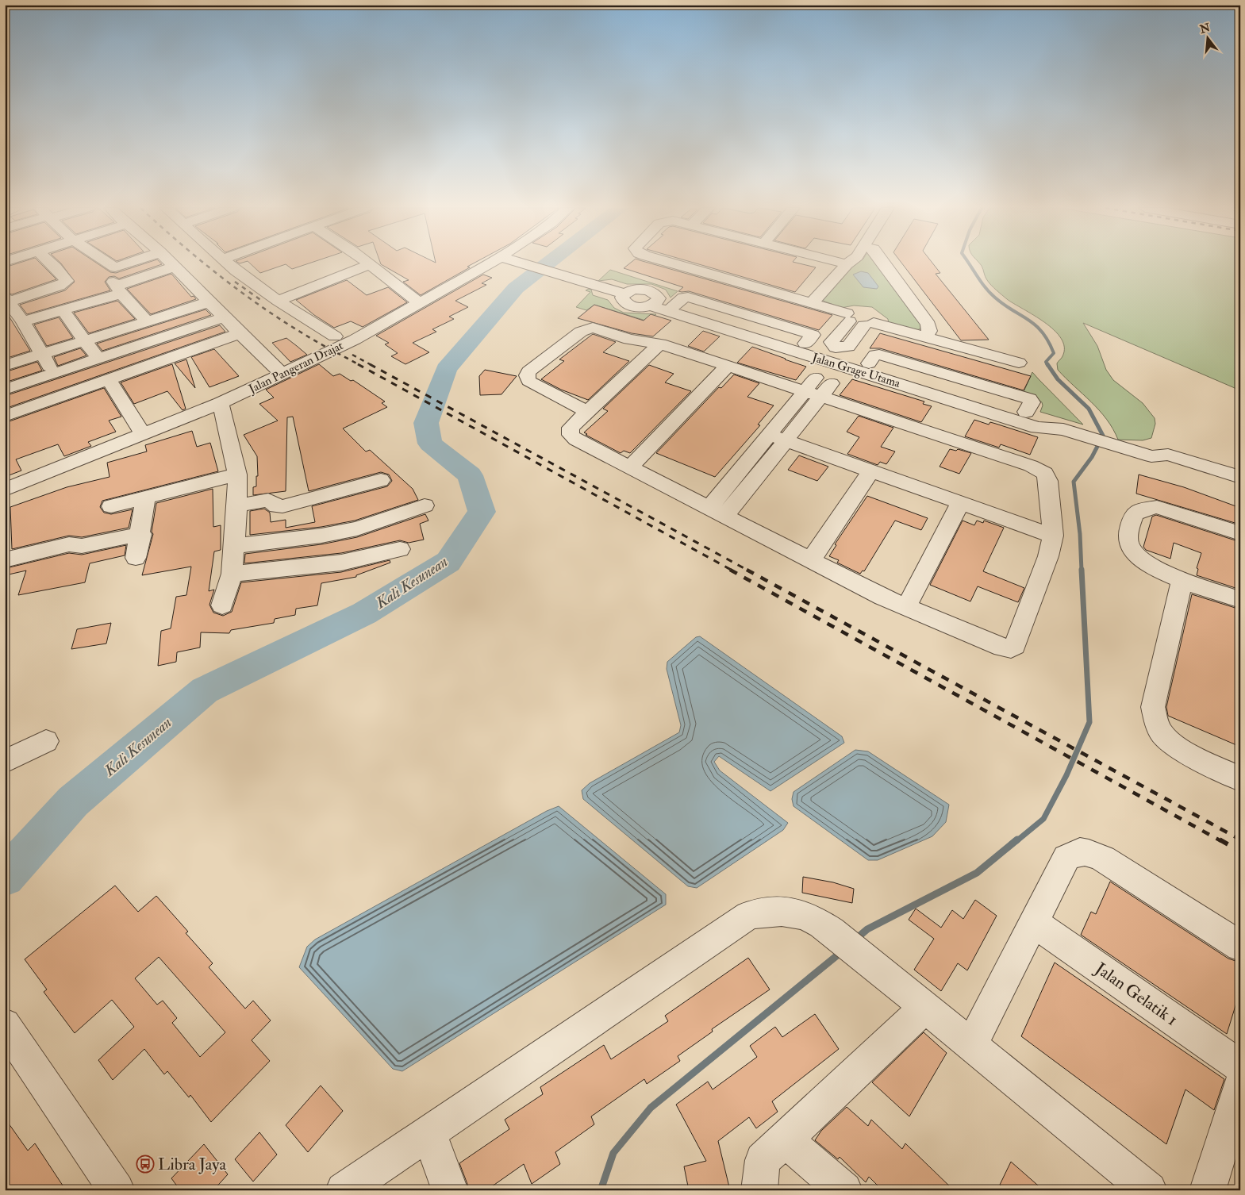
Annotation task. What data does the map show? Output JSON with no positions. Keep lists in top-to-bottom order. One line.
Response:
{"streets":{"street":["Jalan Pangeran Drajat","Jalan Grage Utama","Jalan Gelatik 1"]},"water":["Kali Kesunean"],"places":{"bus stop":["Libra Jaya"]},"north":"top"}
